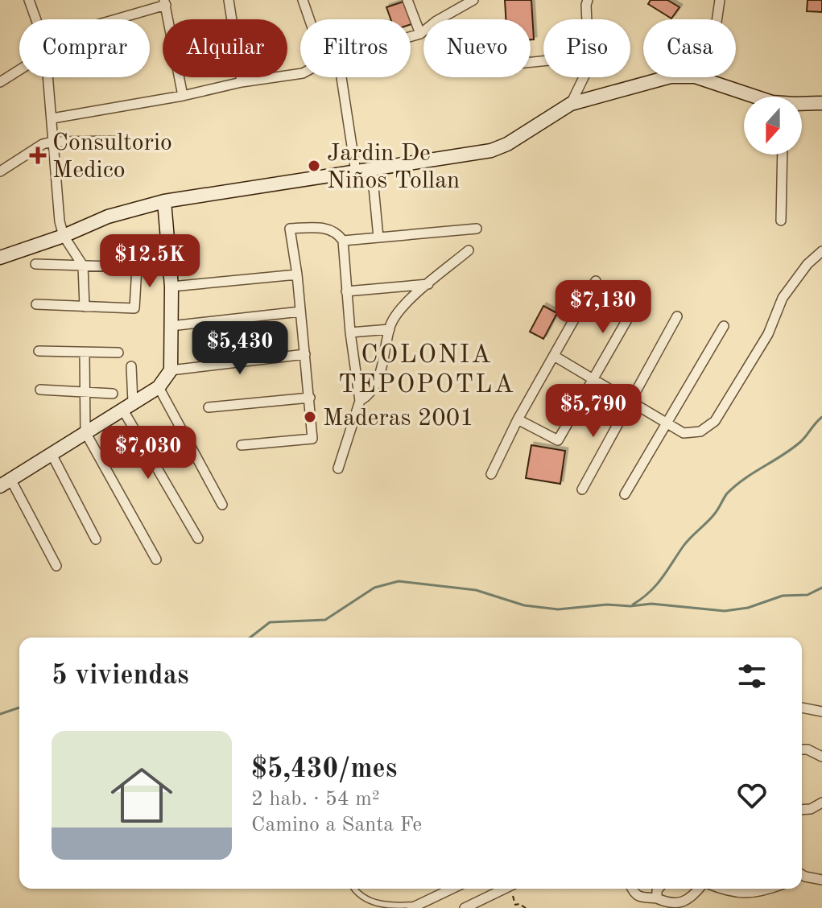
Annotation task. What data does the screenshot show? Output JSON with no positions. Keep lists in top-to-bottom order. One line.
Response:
{"districts":["COLONIA TEPOPOTLA"],"places":{"health":["Consultorio Medico"],"other":["Jardin De Niños Tollan","Maderas 2001"]},"north":"bottom","page":{"chip":["Comprar","Alquilar","Filtros","Nuevo","Piso","Casa"],"price":["$12.5K","$7,130","$5,430","$5,790","$7,030"],"heading":"5 viviendas","list":[{"name":"$5,430/mes","note":"2 hab. · 54 m² · Camino a Santa Fe"}]}}
